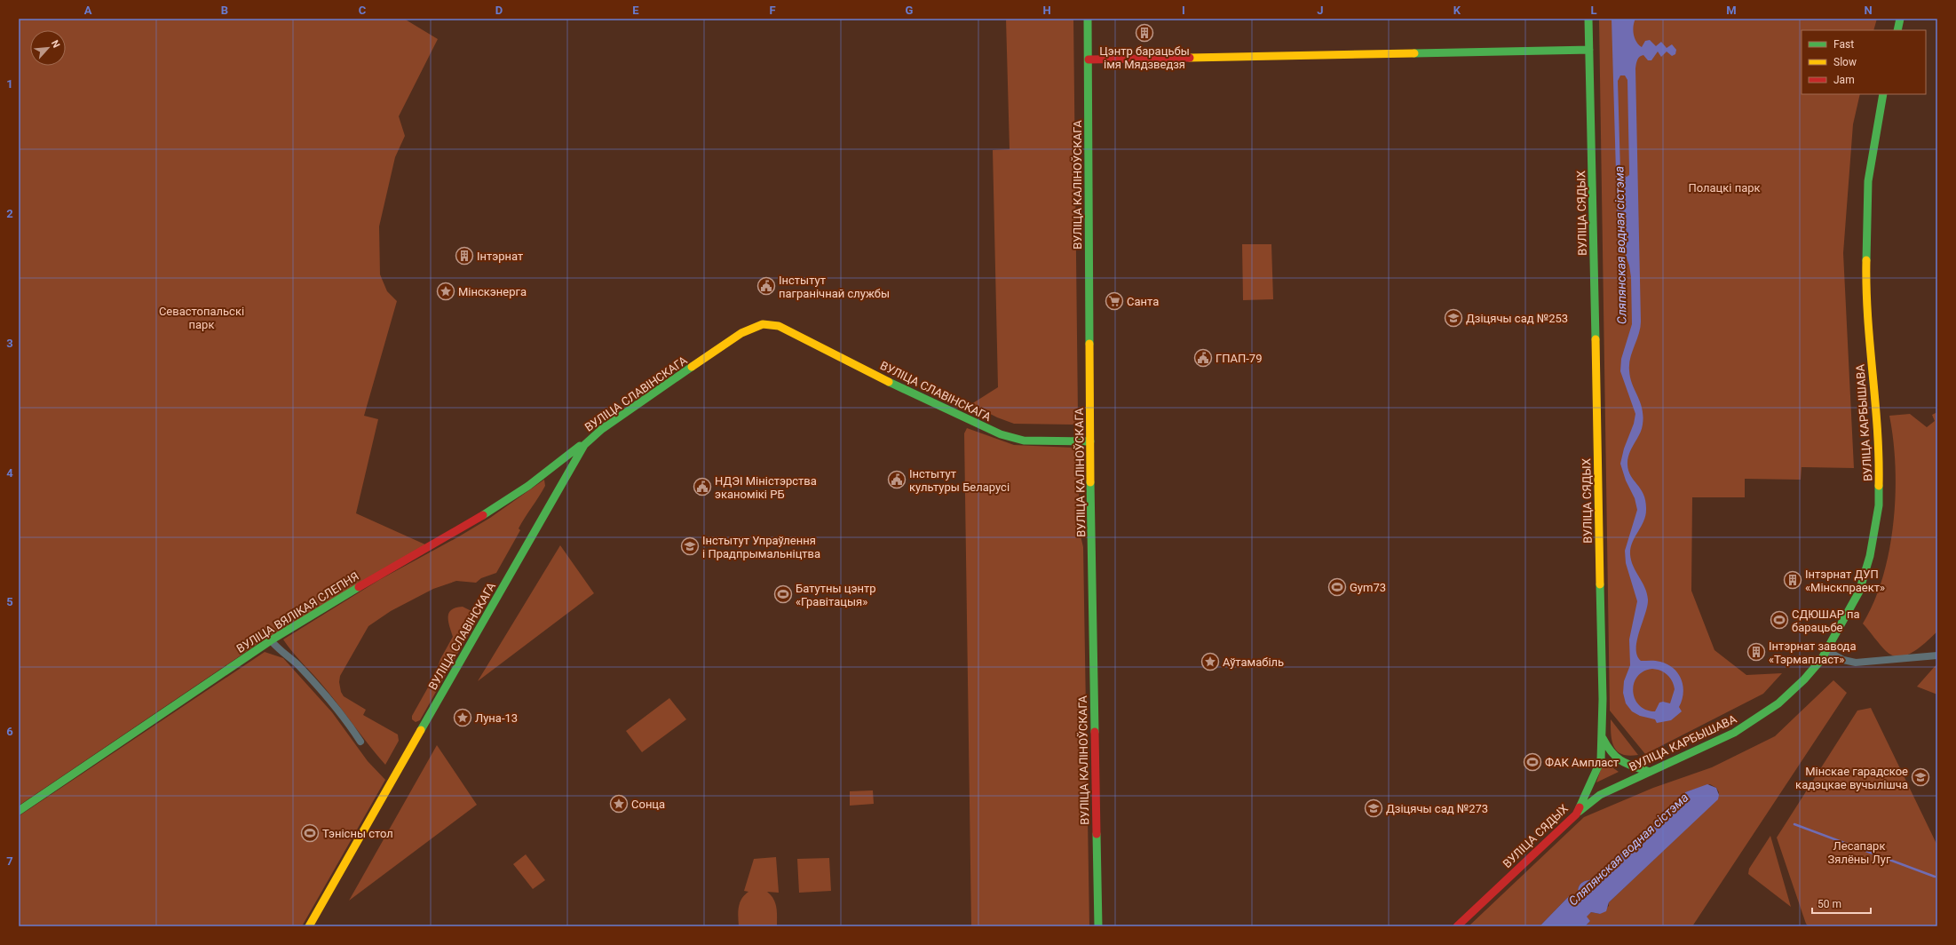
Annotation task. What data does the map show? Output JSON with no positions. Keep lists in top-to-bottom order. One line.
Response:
{"streets":{"street":["ВУЛІЦА КАЛІНОЎСКАГА","ВУЛІЦА СЯДЫХ","ВУЛІЦА СЛАВІНСКАГА","ВУЛІЦА КАРБЫШАВА","ВУЛІЦА ВЯЛІКАЯ СЛЕПНЯ"]},"crossings":[["ВУЛІЦА КАЛІНОЎСКАГА","ВУЛІЦА СЛАВІНСКАГА"],["ВУЛІЦА СЯДЫХ","ВУЛІЦА КАРБЫШАВА"],["ВУЛІЦА СЛАВІНСКАГА","ВУЛІЦА ВЯЛІКАЯ СЛЕПНЯ"]],"water":["Сляпянская водная сістэма"],"parks":["Полацкі парк","Севастопальскі парк","Лесапарк Зялёны Луг"],"places":{"building":["Цэнтр барацьбы імя Мядзведзя","Інтэрнат","Інтэрнат ДУП «Мінскпраект»","Інтэрнат завода «Тэрмапласт»"],"public building":["Інстытут пагранічнай службы","ГПАП-79","Інстытут культуры Беларусі","НДЭІ Міністэрства эканомікі РБ"],"place":["Мінскэнерга","Аўтамабіль","Луна-13","Сонца"],"supermarket":["Санта"],"school or university":["Дзіцячы сад №253","Інстытут Упраўлення і Прадпрымальніцтва","Мінскае гарадское кадэцкае вучылішча","Дзіцячы сад №273"],"sports":["Gym73","Батутны цэнтр «Гравітацыя»","СДЮШАР па барацьбе","ФАК Ампласт","Тэнісны стол"]},"legend":["Fast","Slow","Jam"],"scale_bar":"50 m","north":"top right","grid":{"columns":["A","B","C","D","E","F","G","H","I","J","K","L","M","N"],"rows":["1","2","3","4","5","6","7"]}}
